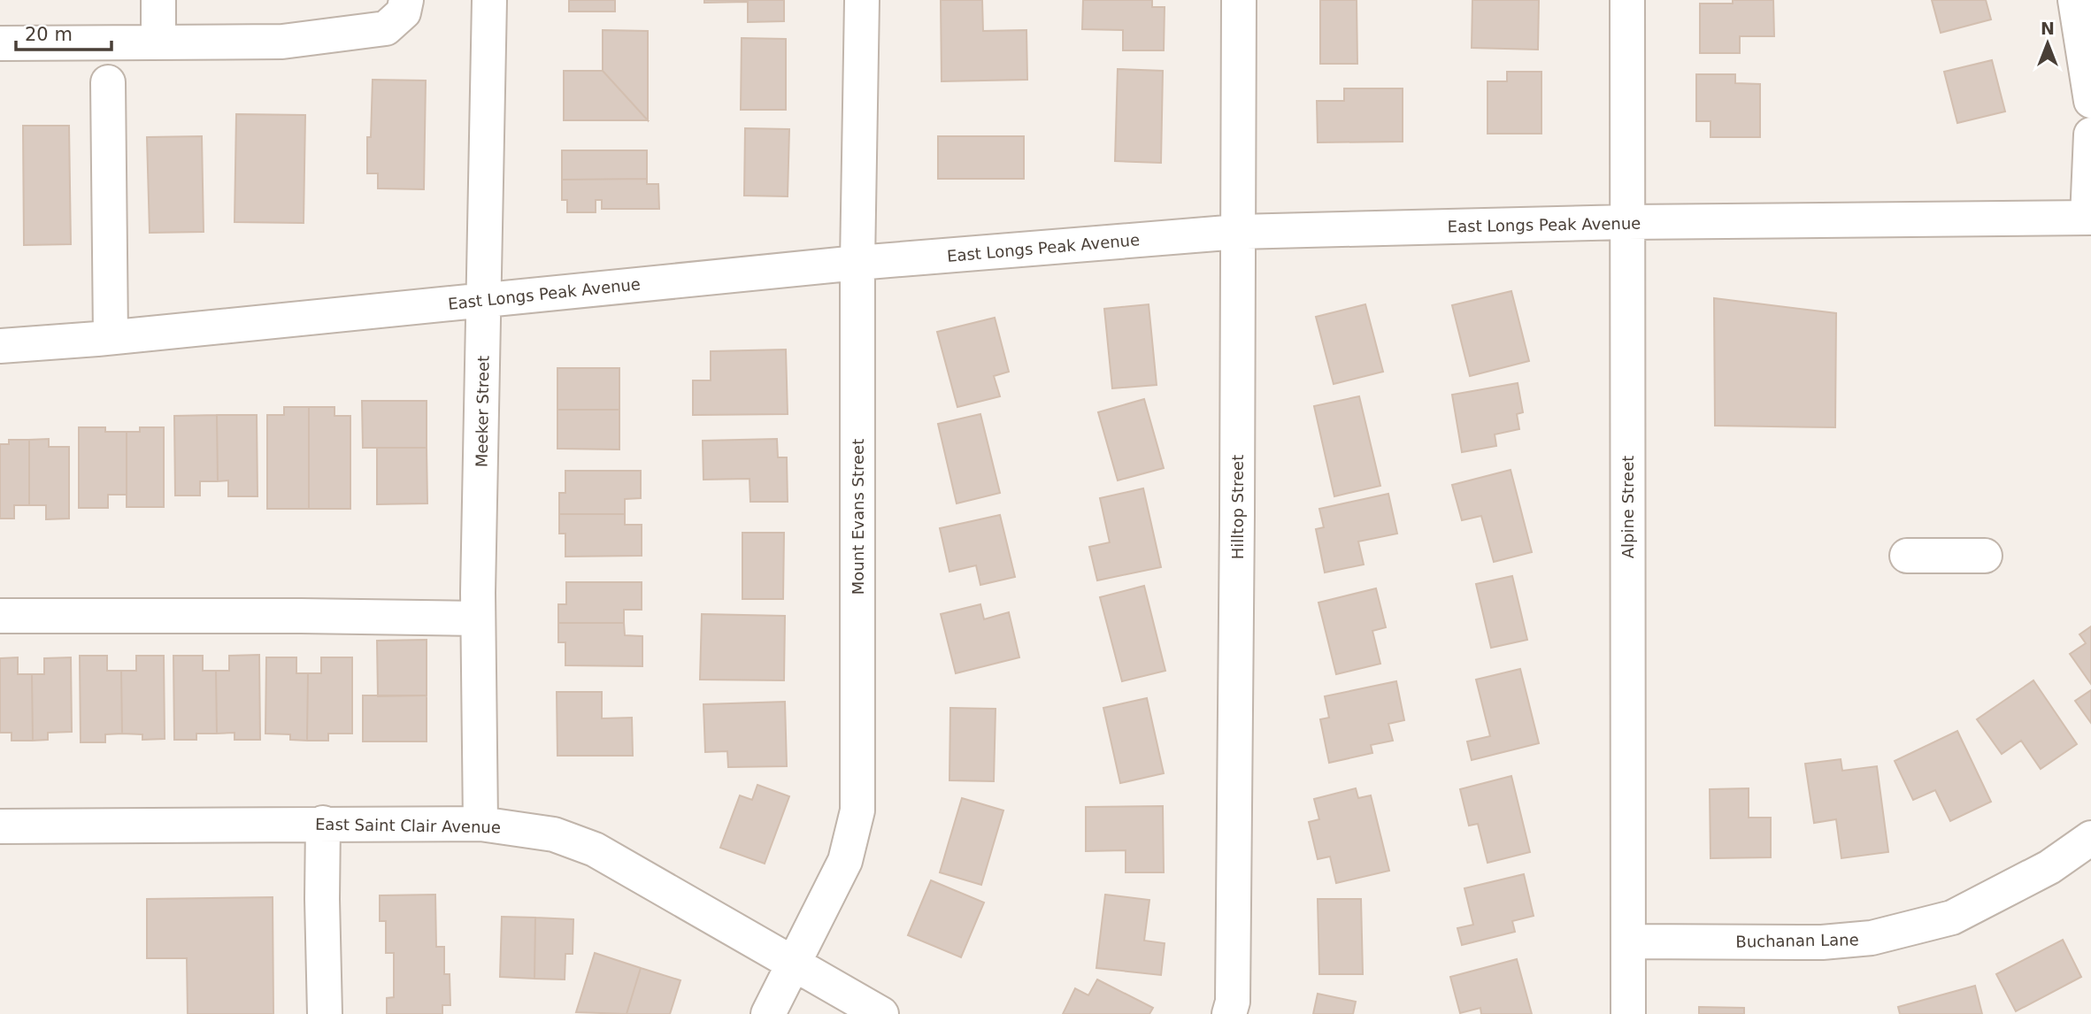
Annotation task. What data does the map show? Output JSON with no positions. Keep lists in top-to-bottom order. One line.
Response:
{"streets":{"street":["East Longs Peak Avenue","Meeker Street","Hilltop Street","Alpine Street","Mount Evans Street","East Saint Clair Avenue","Buchanan Lane"]},"crossings":[["East Longs Peak Avenue","Meeker Street"],["East Longs Peak Avenue","Hilltop Street"],["East Longs Peak Avenue","Alpine Street"],["East Longs Peak Avenue","Mount Evans Street"],["Meeker Street","East Saint Clair Avenue"],["Alpine Street","Buchanan Lane"],["Mount Evans Street","East Saint Clair Avenue"]],"scale_bar":"20 m","north":"top"}
